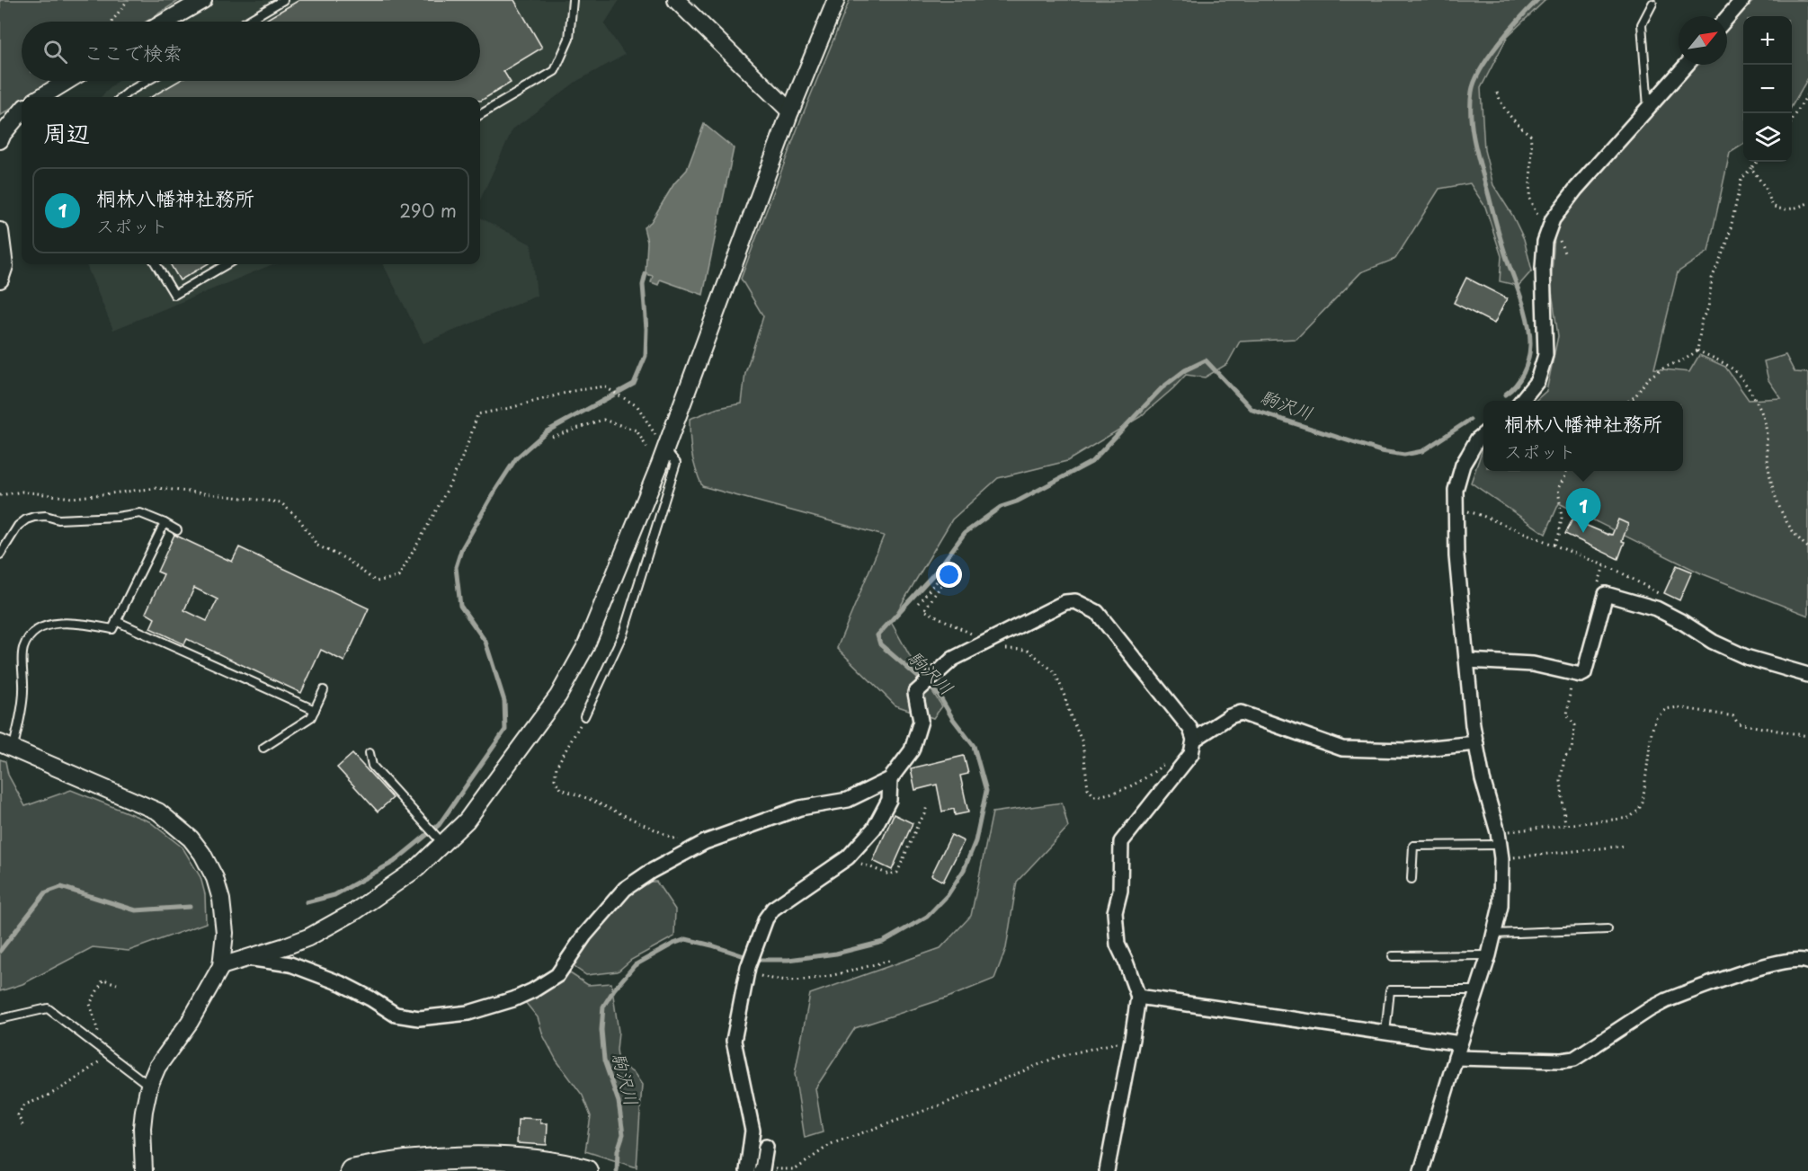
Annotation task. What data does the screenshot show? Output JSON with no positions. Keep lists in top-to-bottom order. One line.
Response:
{"water":["駒沢川"],"north":"top right","page":{"map_buttons":["+","−"],"search":"ここで検索","heading":"周辺","list":[{"mark":"1","name":"桐林八幡神社務所","note":"スポット","value":"290 m"}],"popup":["桐林八幡神社務所","スポット"],"pins":"1"}}
